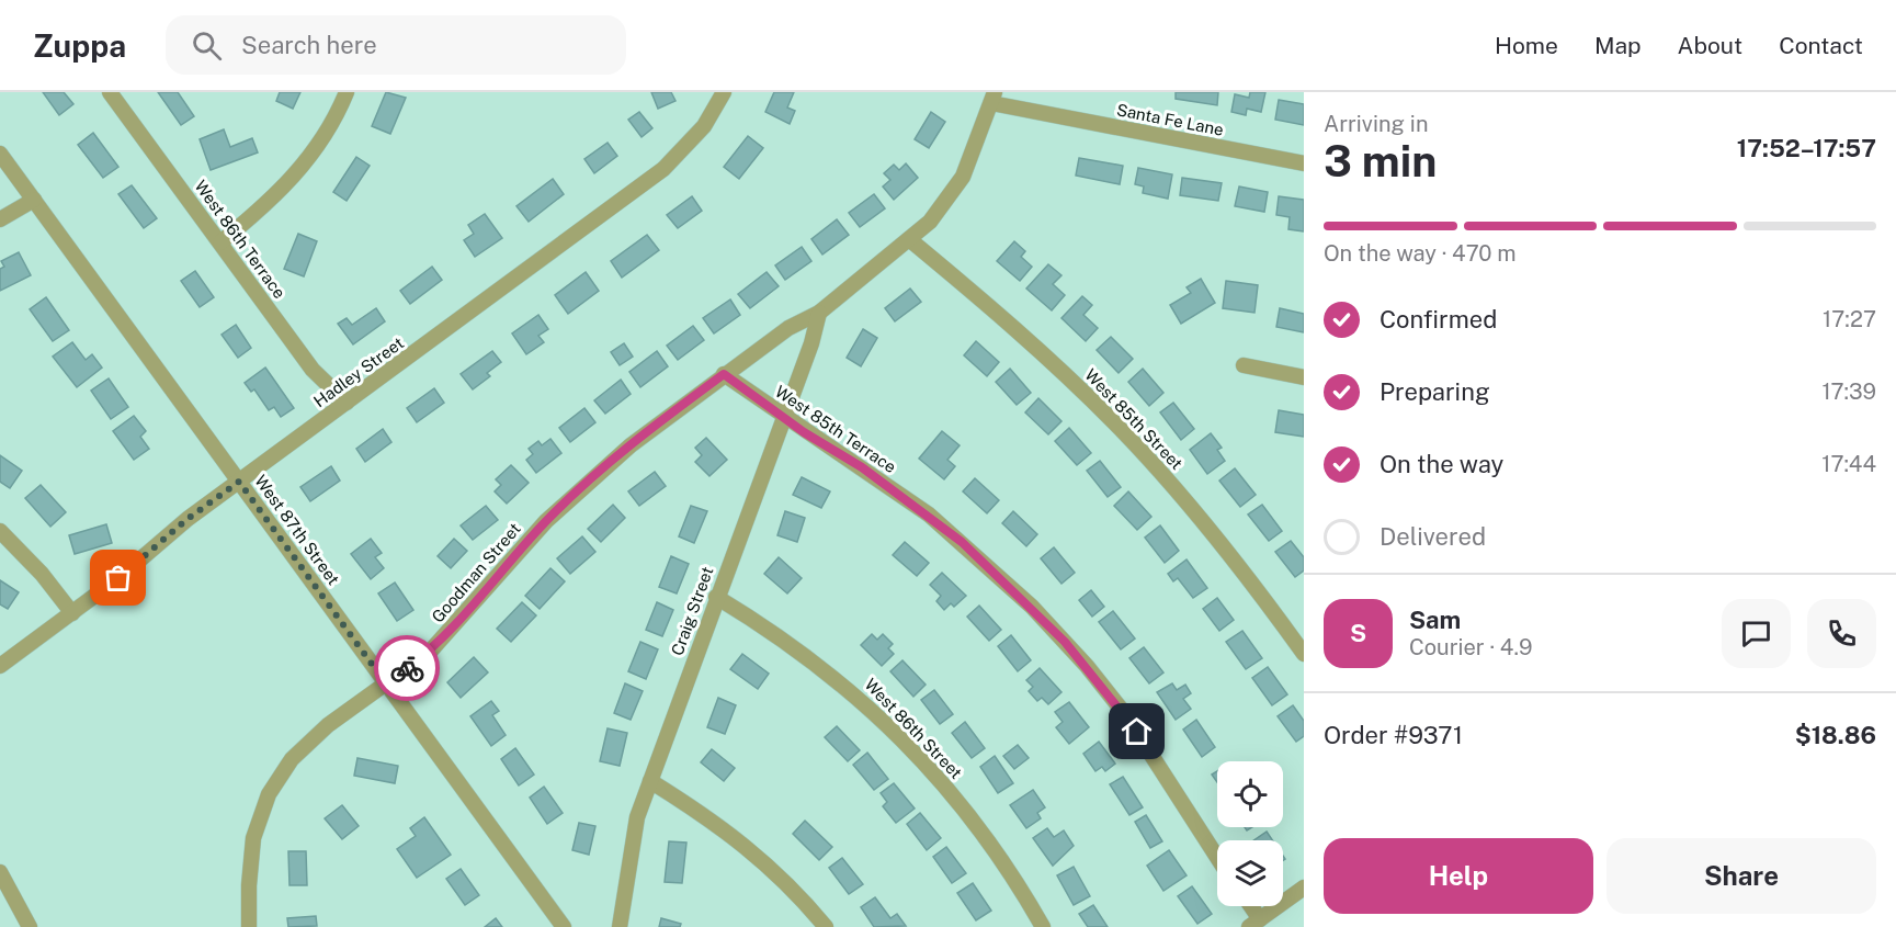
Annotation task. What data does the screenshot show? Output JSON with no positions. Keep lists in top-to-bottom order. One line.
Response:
{"streets":{"street":["Santa Fe Lane","West 86th Terrace","Hadley Street","West 85th Street","West 85th Terrace","West 87th Street","Goodman Street","Craig Street","West 86th Street"]},"crossings":[["Santa Fe Lane","Goodman Street"],["West 86th Terrace","Hadley Street"],["Hadley Street","West 87th Street"],["West 85th Street","Goodman Street"],["West 85th Terrace","Goodman Street"],["West 85th Terrace","Craig Street"],["West 87th Street","Goodman Street"],["Goodman Street","Craig Street"],["Craig Street","West 86th Street"]],"page":{"header":"Zuppa","search":"Search here","nav":["Home","Map","About","Contact"],"heading":["3 min","Arriving in","17:52–17:57"],"panel":["Sam","Courier · 4.9","Order #9371","$18.86"],"bar":"On the way · 470 m","list":[["Confirmed","17:27"],["Preparing","17:39"],["On the way","17:44"],"Delivered"],"round":"S","buttons":["Help","Share"]}}
